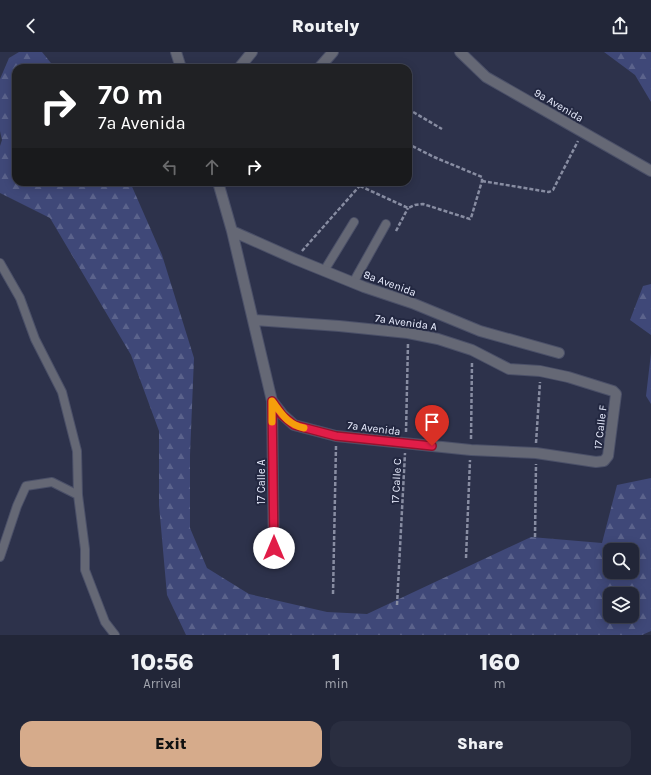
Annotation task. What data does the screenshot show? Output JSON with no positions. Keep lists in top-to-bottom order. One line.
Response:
{"streets":{"street":["9a Avenida","8a Avenida","7a Avenida A","17 Calle F","7a Avenida","17 Calle A"],"path":["17 Calle C"]},"crossings":[["7a Avenida A","17 Calle F"],["7a Avenida A","17 Calle C"],["17 Calle F","7a Avenida"],["7a Avenida","17 Calle C"],["7a Avenida","17 Calle A"]],"page":{"header":"Routely","turn":["70 m","7a Avenida"],"eta":["10:56","Arrival","1","min","160","m"],"buttons":["Exit","Share"]}}
